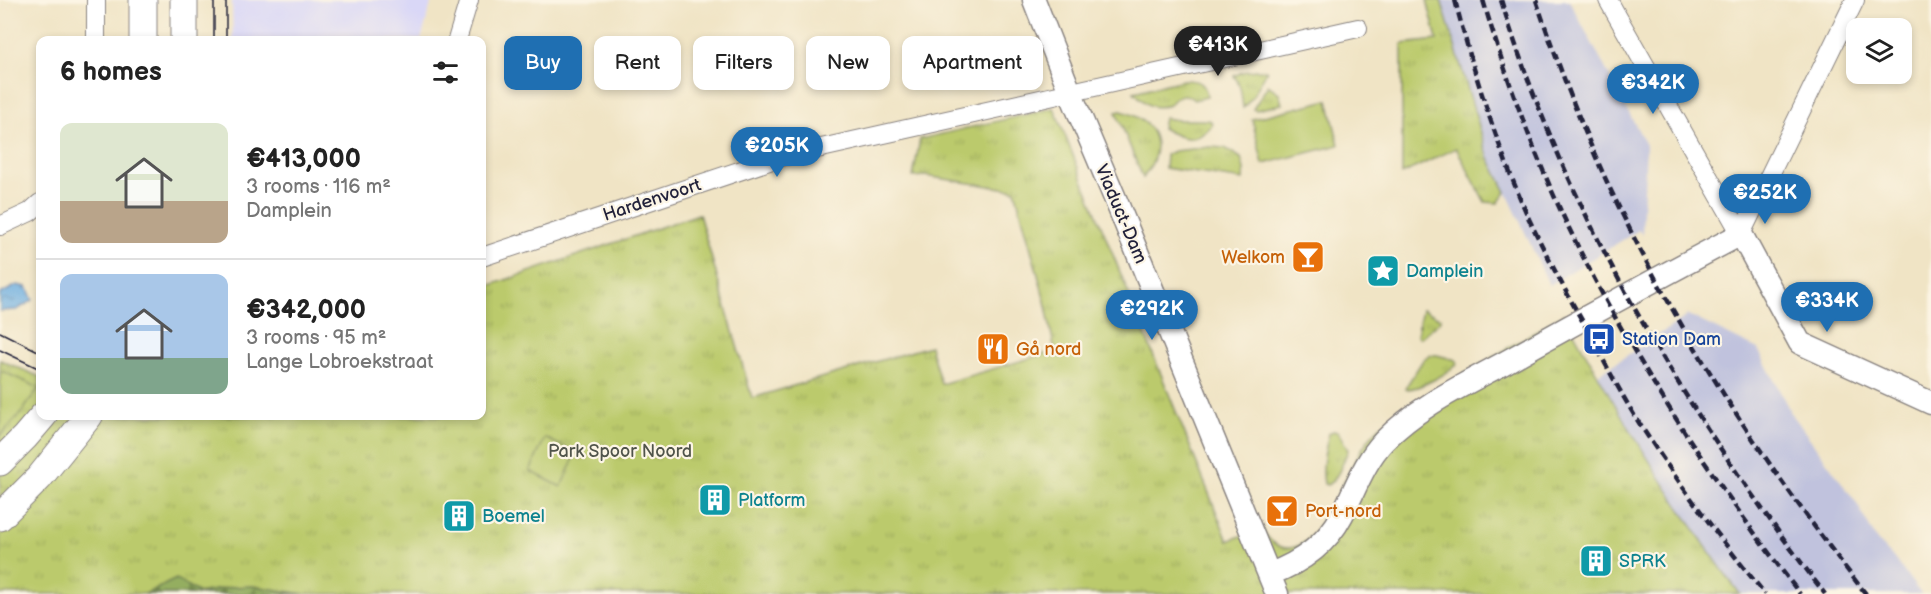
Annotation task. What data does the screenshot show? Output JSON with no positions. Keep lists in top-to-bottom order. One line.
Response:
{"streets":{"street":["Hardenvoort","Viaduct-Dam"]},"crossings":[["Hardenvoort","Viaduct-Dam"]],"parks":["Park Spoor Noord"],"places":{"bar":["Welkom","Port-nord"],"place":["Damplein"],"bus stop":["Station Dam"],"restaurant":["Gå nord"],"building":["Platform","Boemel","SPRK"]},"page":{"price":["€413K","€342K","€205K","€252K","€334K","€292K"],"chip":["Buy","Rent","Filters","New","Apartment"],"heading":"6 homes","list":[{"name":"€413,000","note":"3 rooms · 116 m² · Damplein"},{"name":"€342,000","note":"3 rooms · 95 m² · Lange Lobroekstraat"}]}}
